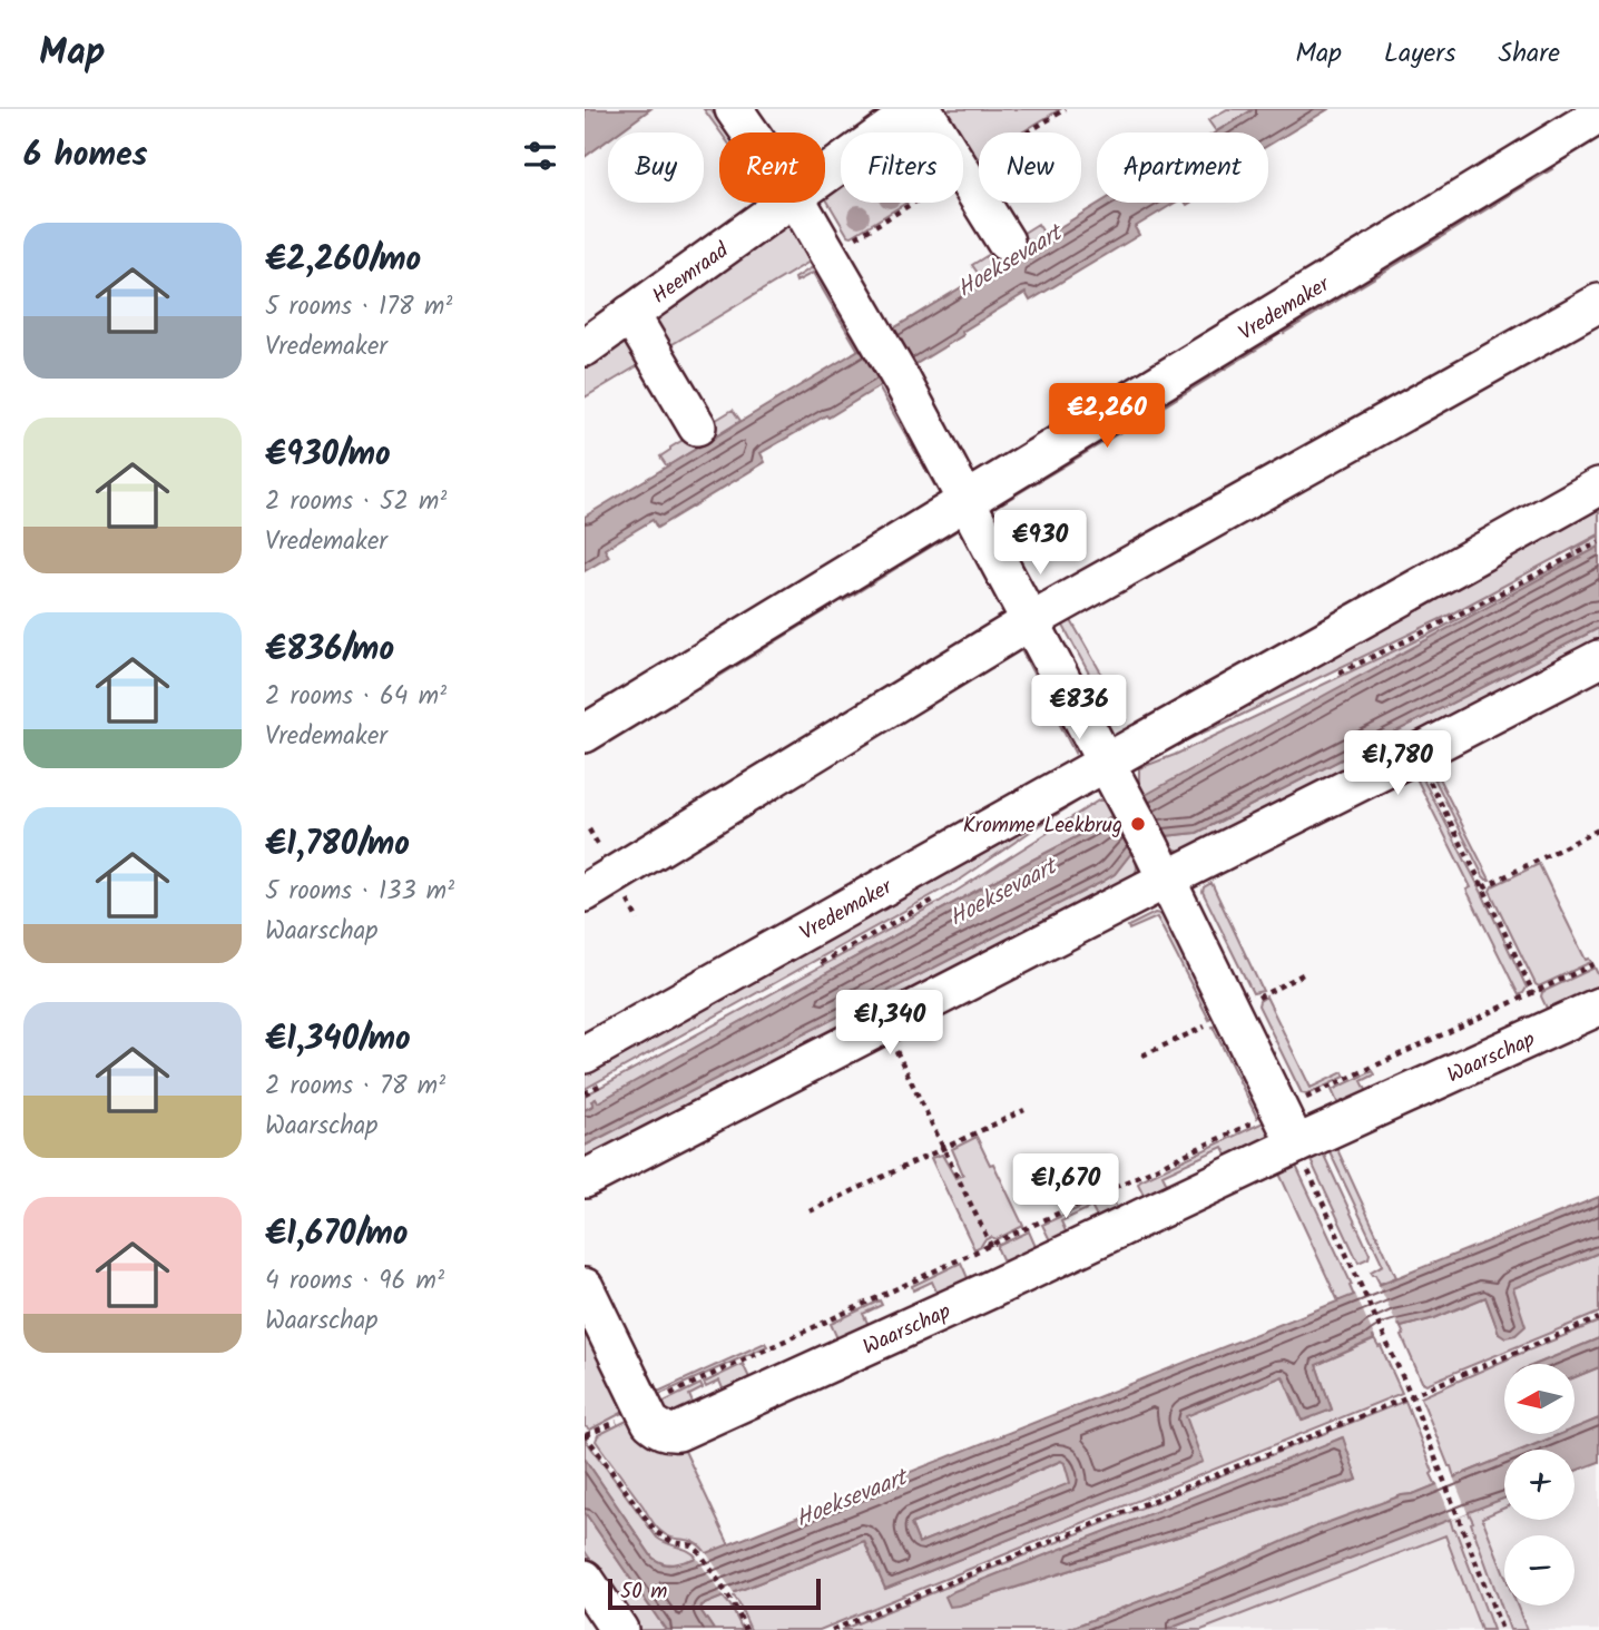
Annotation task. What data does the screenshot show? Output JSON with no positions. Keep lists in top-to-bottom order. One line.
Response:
{"streets":{"street":["Heemraad","Vredemaker","Waarschap"]},"water":["Hoeksevaart"],"places":["Kromme Leekbrug"],"scale_bar":"50 m","north":"left","page":{"header":"Map","nav":["Map","Layers","Share"],"heading":"6 homes","chip":["Buy","Rent","Filters","New","Apartment"],"list":[{"name":"€2,260/mo","note":"5 rooms · 178 m² · Vredemaker"},{"name":"€930/mo","note":"2 rooms · 52 m² · Vredemaker"},{"name":"€836/mo","note":"2 rooms · 64 m² · Vredemaker"},{"name":"€1,780/mo","note":"5 rooms · 133 m² · Waarschap"},{"name":"€1,340/mo","note":"2 rooms · 78 m² · Waarschap"},{"name":"€1,670/mo","note":"4 rooms · 96 m² · Waarschap"}],"price":["€2,260","€930","€836","€1,780","€1,340","€1,670"],"map_buttons":["+","−"],"scale":"50 m"}}
